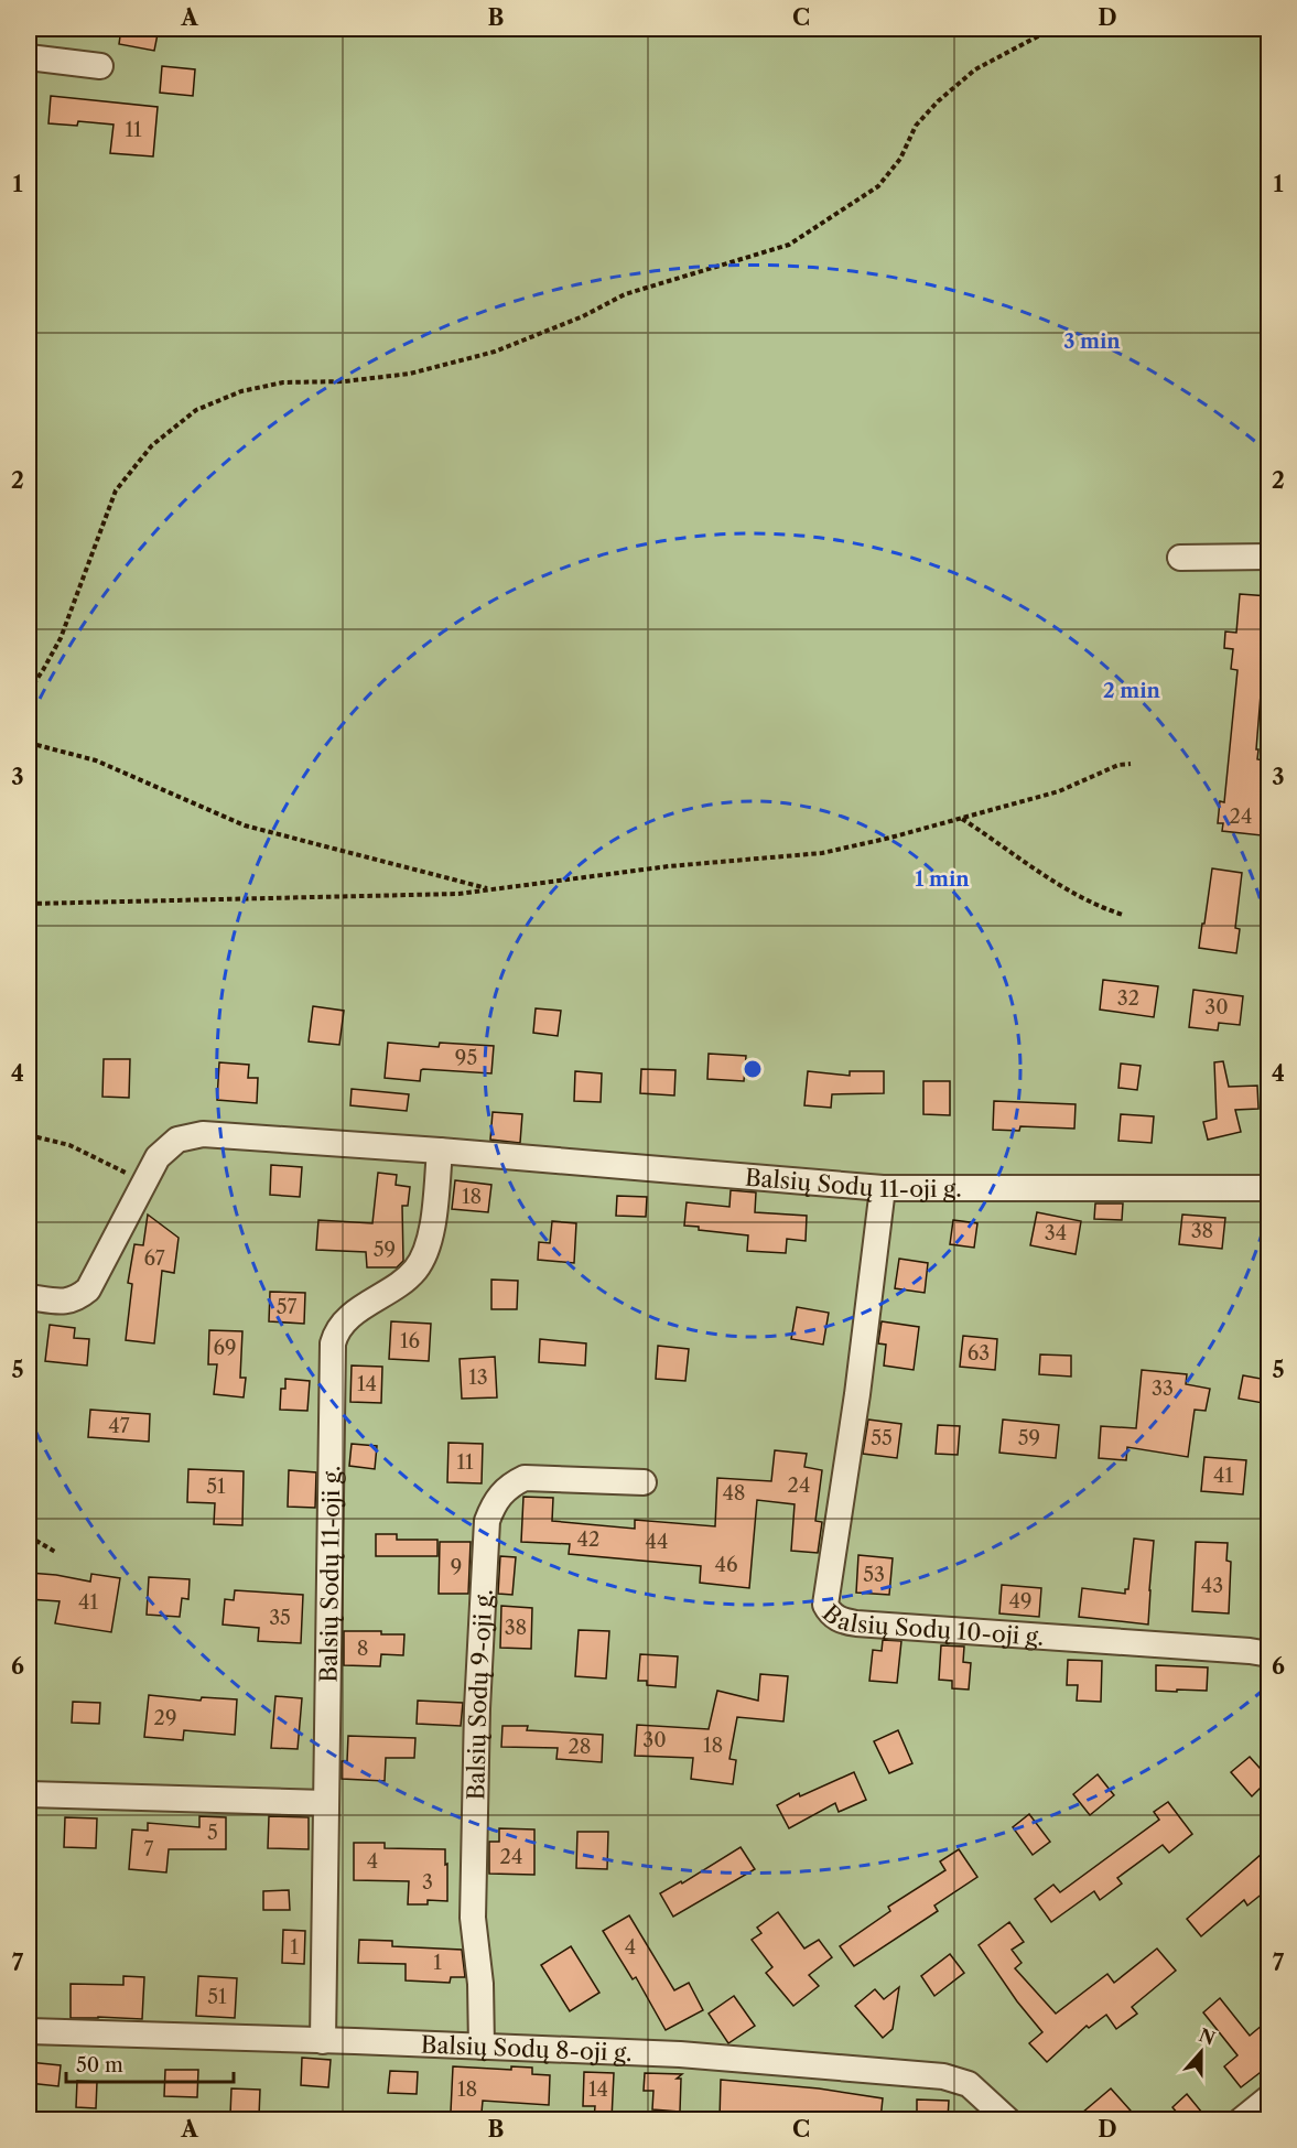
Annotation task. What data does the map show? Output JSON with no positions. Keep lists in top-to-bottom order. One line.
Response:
{"streets":{"street":["Balsių Sodų 11-oji g.","Balsių Sodų 10-oji g.","Balsių Sodų 9-oji g.","Balsių Sodų 8-oji g."]},"crossings":[["Balsių Sodų 11-oji g.","Balsių Sodų 10-oji g."],["Balsių Sodų 11-oji g.","Balsių Sodų 8-oji g."],["Balsių Sodų 9-oji g.","Balsių Sodų 8-oji g."]],"house_numbers":["11","24","32","30","95","18","38","34","59","67","57","16","69","63","13","14","33","47","55","59","11","41","24","51","48","42","44","46","9","53","43","49","41","35","38","8","29","30","18","28","5","7","24","4","3","1","4","1","51","18","14"],"scale_bar":"50 m","north":"top","grid":{"columns":["A","B","C","D"],"rows":["1","2","3","4","5","6","7"]},"rings":["3 min","2 min","1 min"]}
